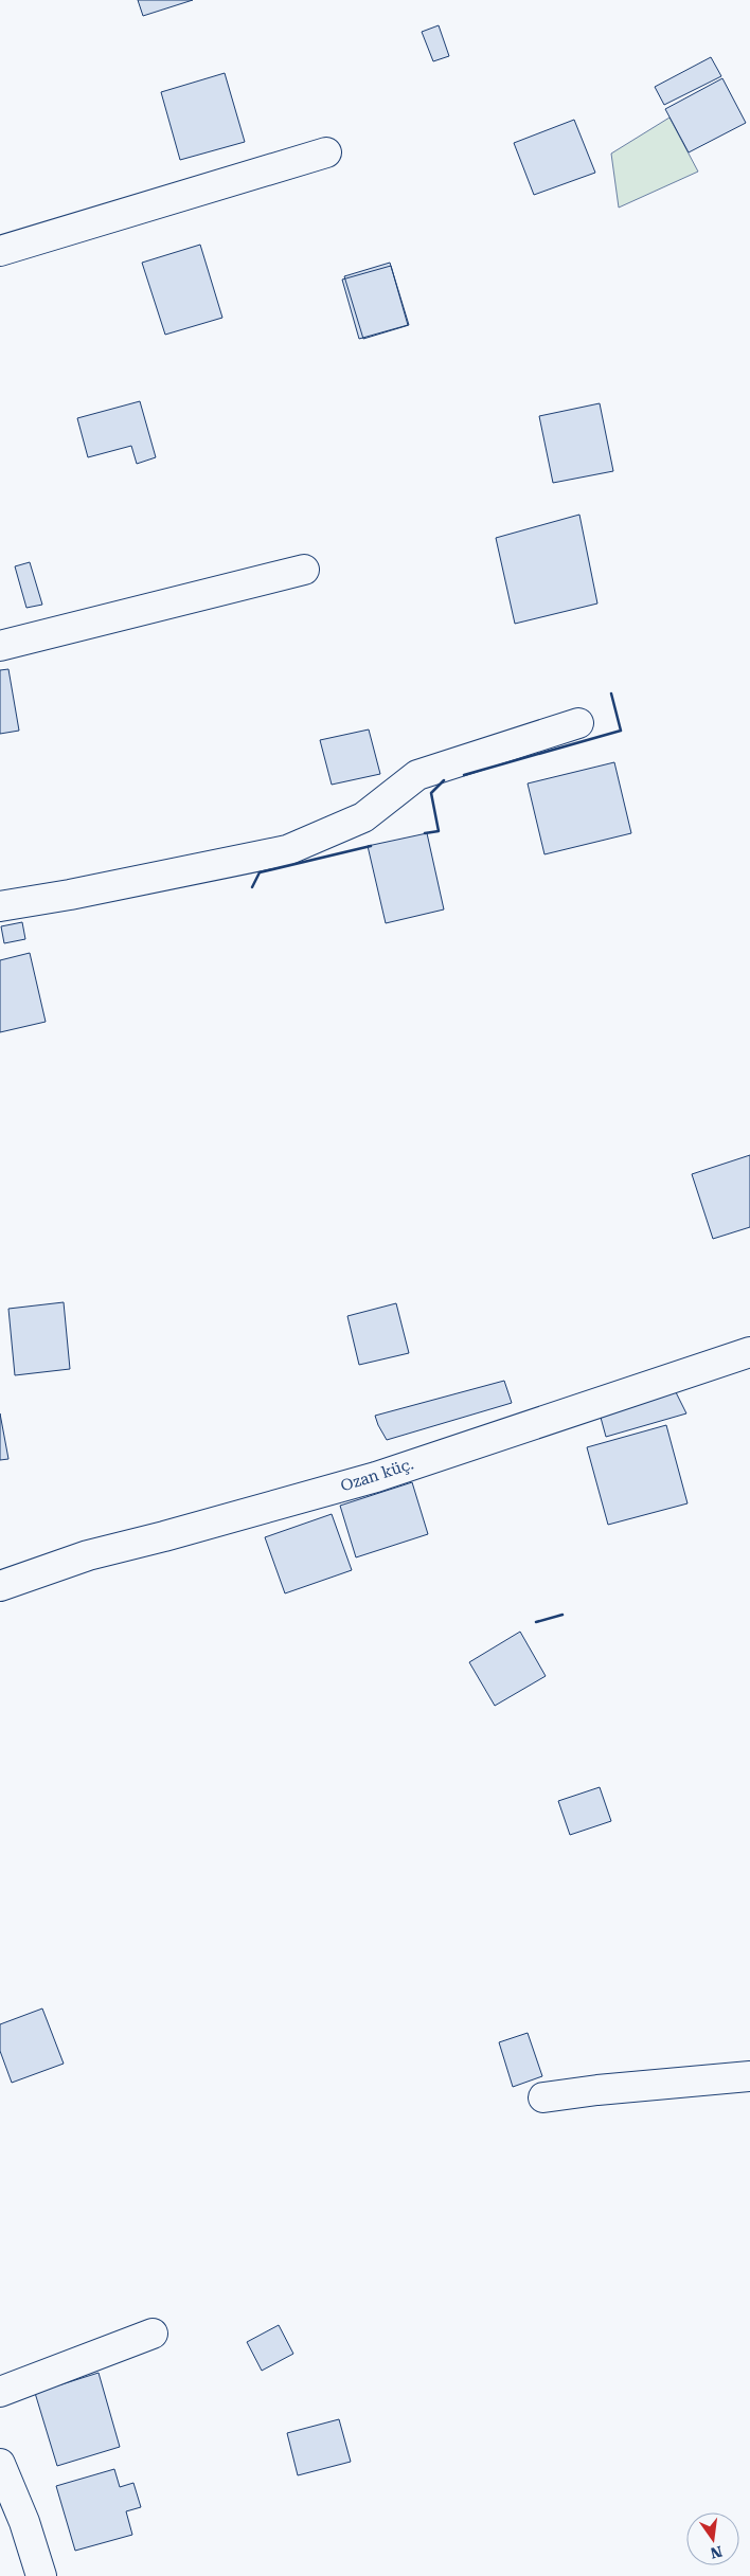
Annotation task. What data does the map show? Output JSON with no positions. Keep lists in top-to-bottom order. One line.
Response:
{"streets":{"street":["Ozan küç."]},"north":"bottom"}
